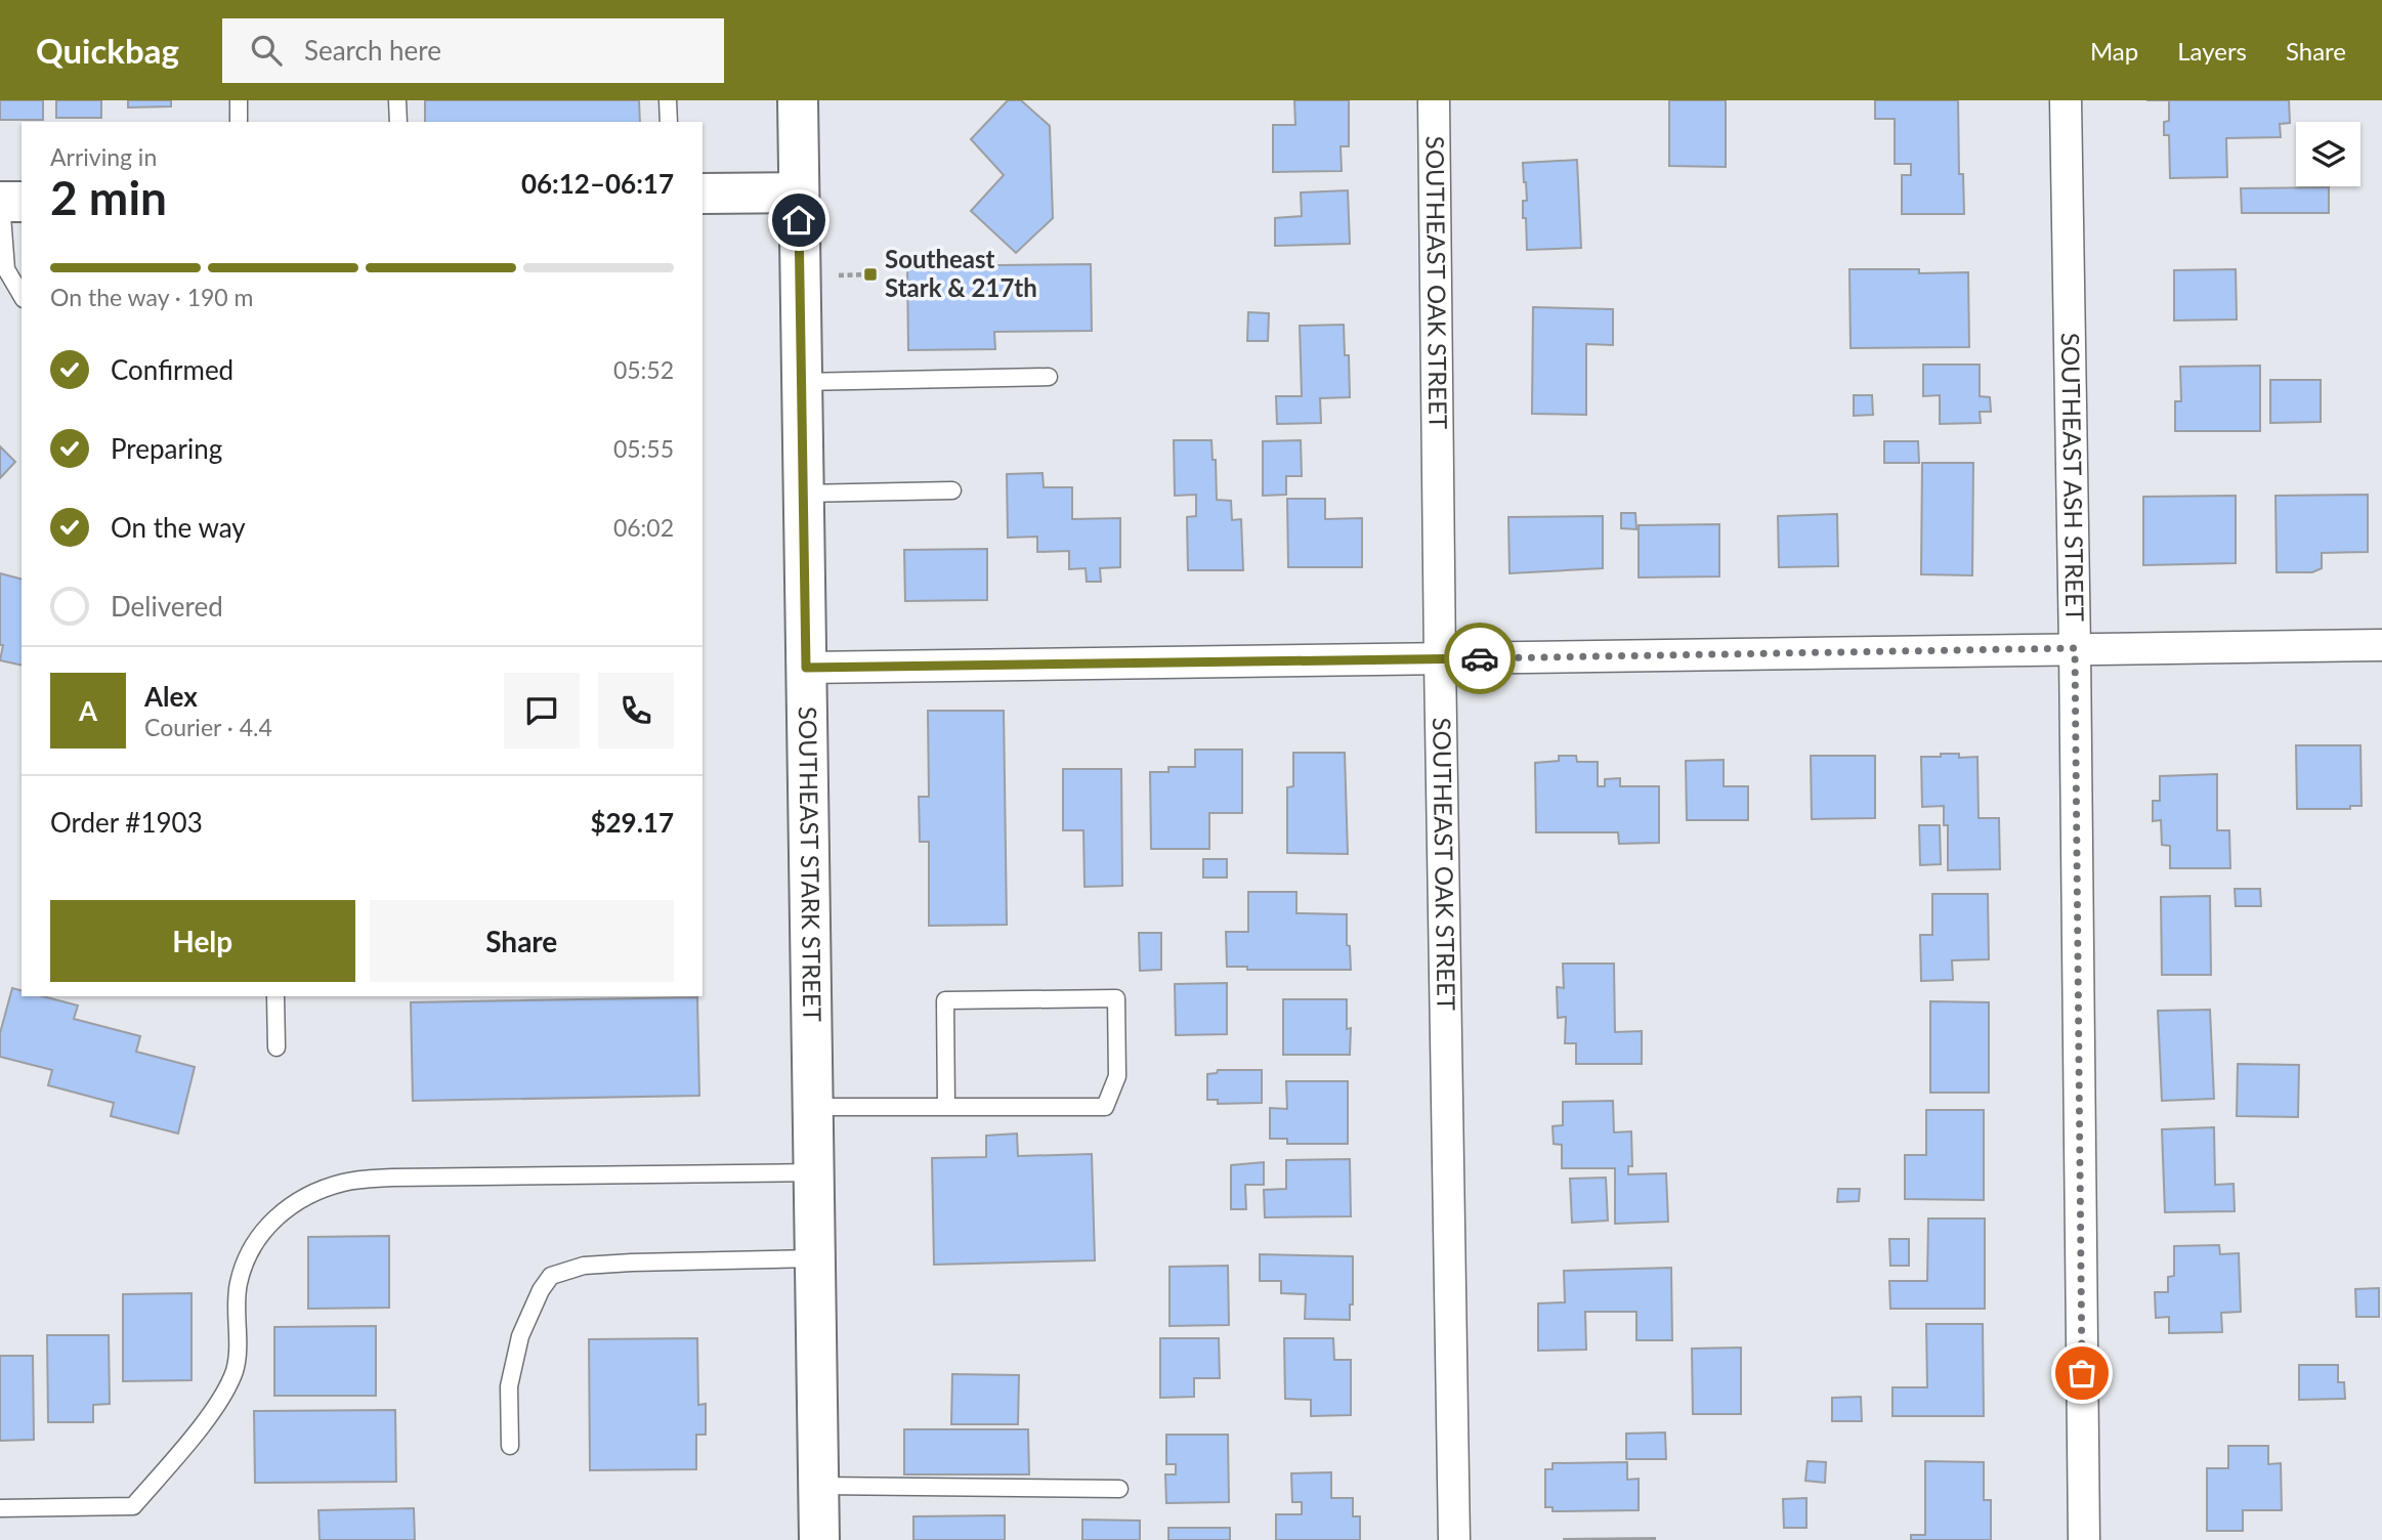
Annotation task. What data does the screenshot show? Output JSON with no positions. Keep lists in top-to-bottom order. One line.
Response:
{"streets":{"main road":["SOUTHEAST STARK STREET"],"street":["SOUTHEAST OAK STREET","SOUTHEAST ASH STREET"]},"places":{"transit":["Southeast Stark & 217th"]},"page":{"header":"Quickbag","search":"Search here","nav":["Map","Layers","Share"],"heading":["2 min","Arriving in","06:12–06:17"],"panel":["Alex","Courier · 4.4","Order #1903","$29.17"],"bar":"On the way · 190 m","list":[["Confirmed","05:52"],["Preparing","05:55"],["On the way","06:02"],"Delivered"],"round":"A","buttons":["Help","Share"]}}
